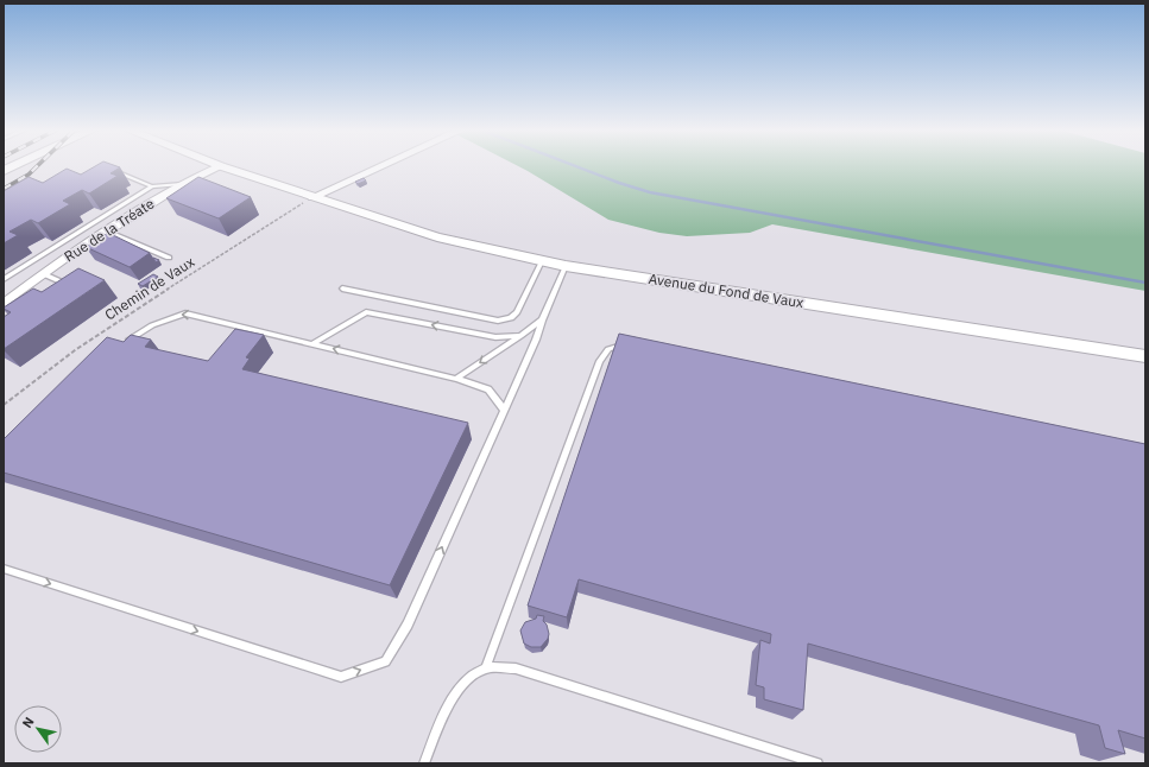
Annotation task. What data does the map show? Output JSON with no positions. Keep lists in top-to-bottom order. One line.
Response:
{"streets":{"street":["Rue de la Tréate","Avenue du Fond de Vaux"],"path":["Chemin de Vaux"]},"crossings":[["Rue de la Tréate","Avenue du Fond de Vaux"],["Chemin de Vaux","Avenue du Fond de Vaux"]],"north":"top left"}
